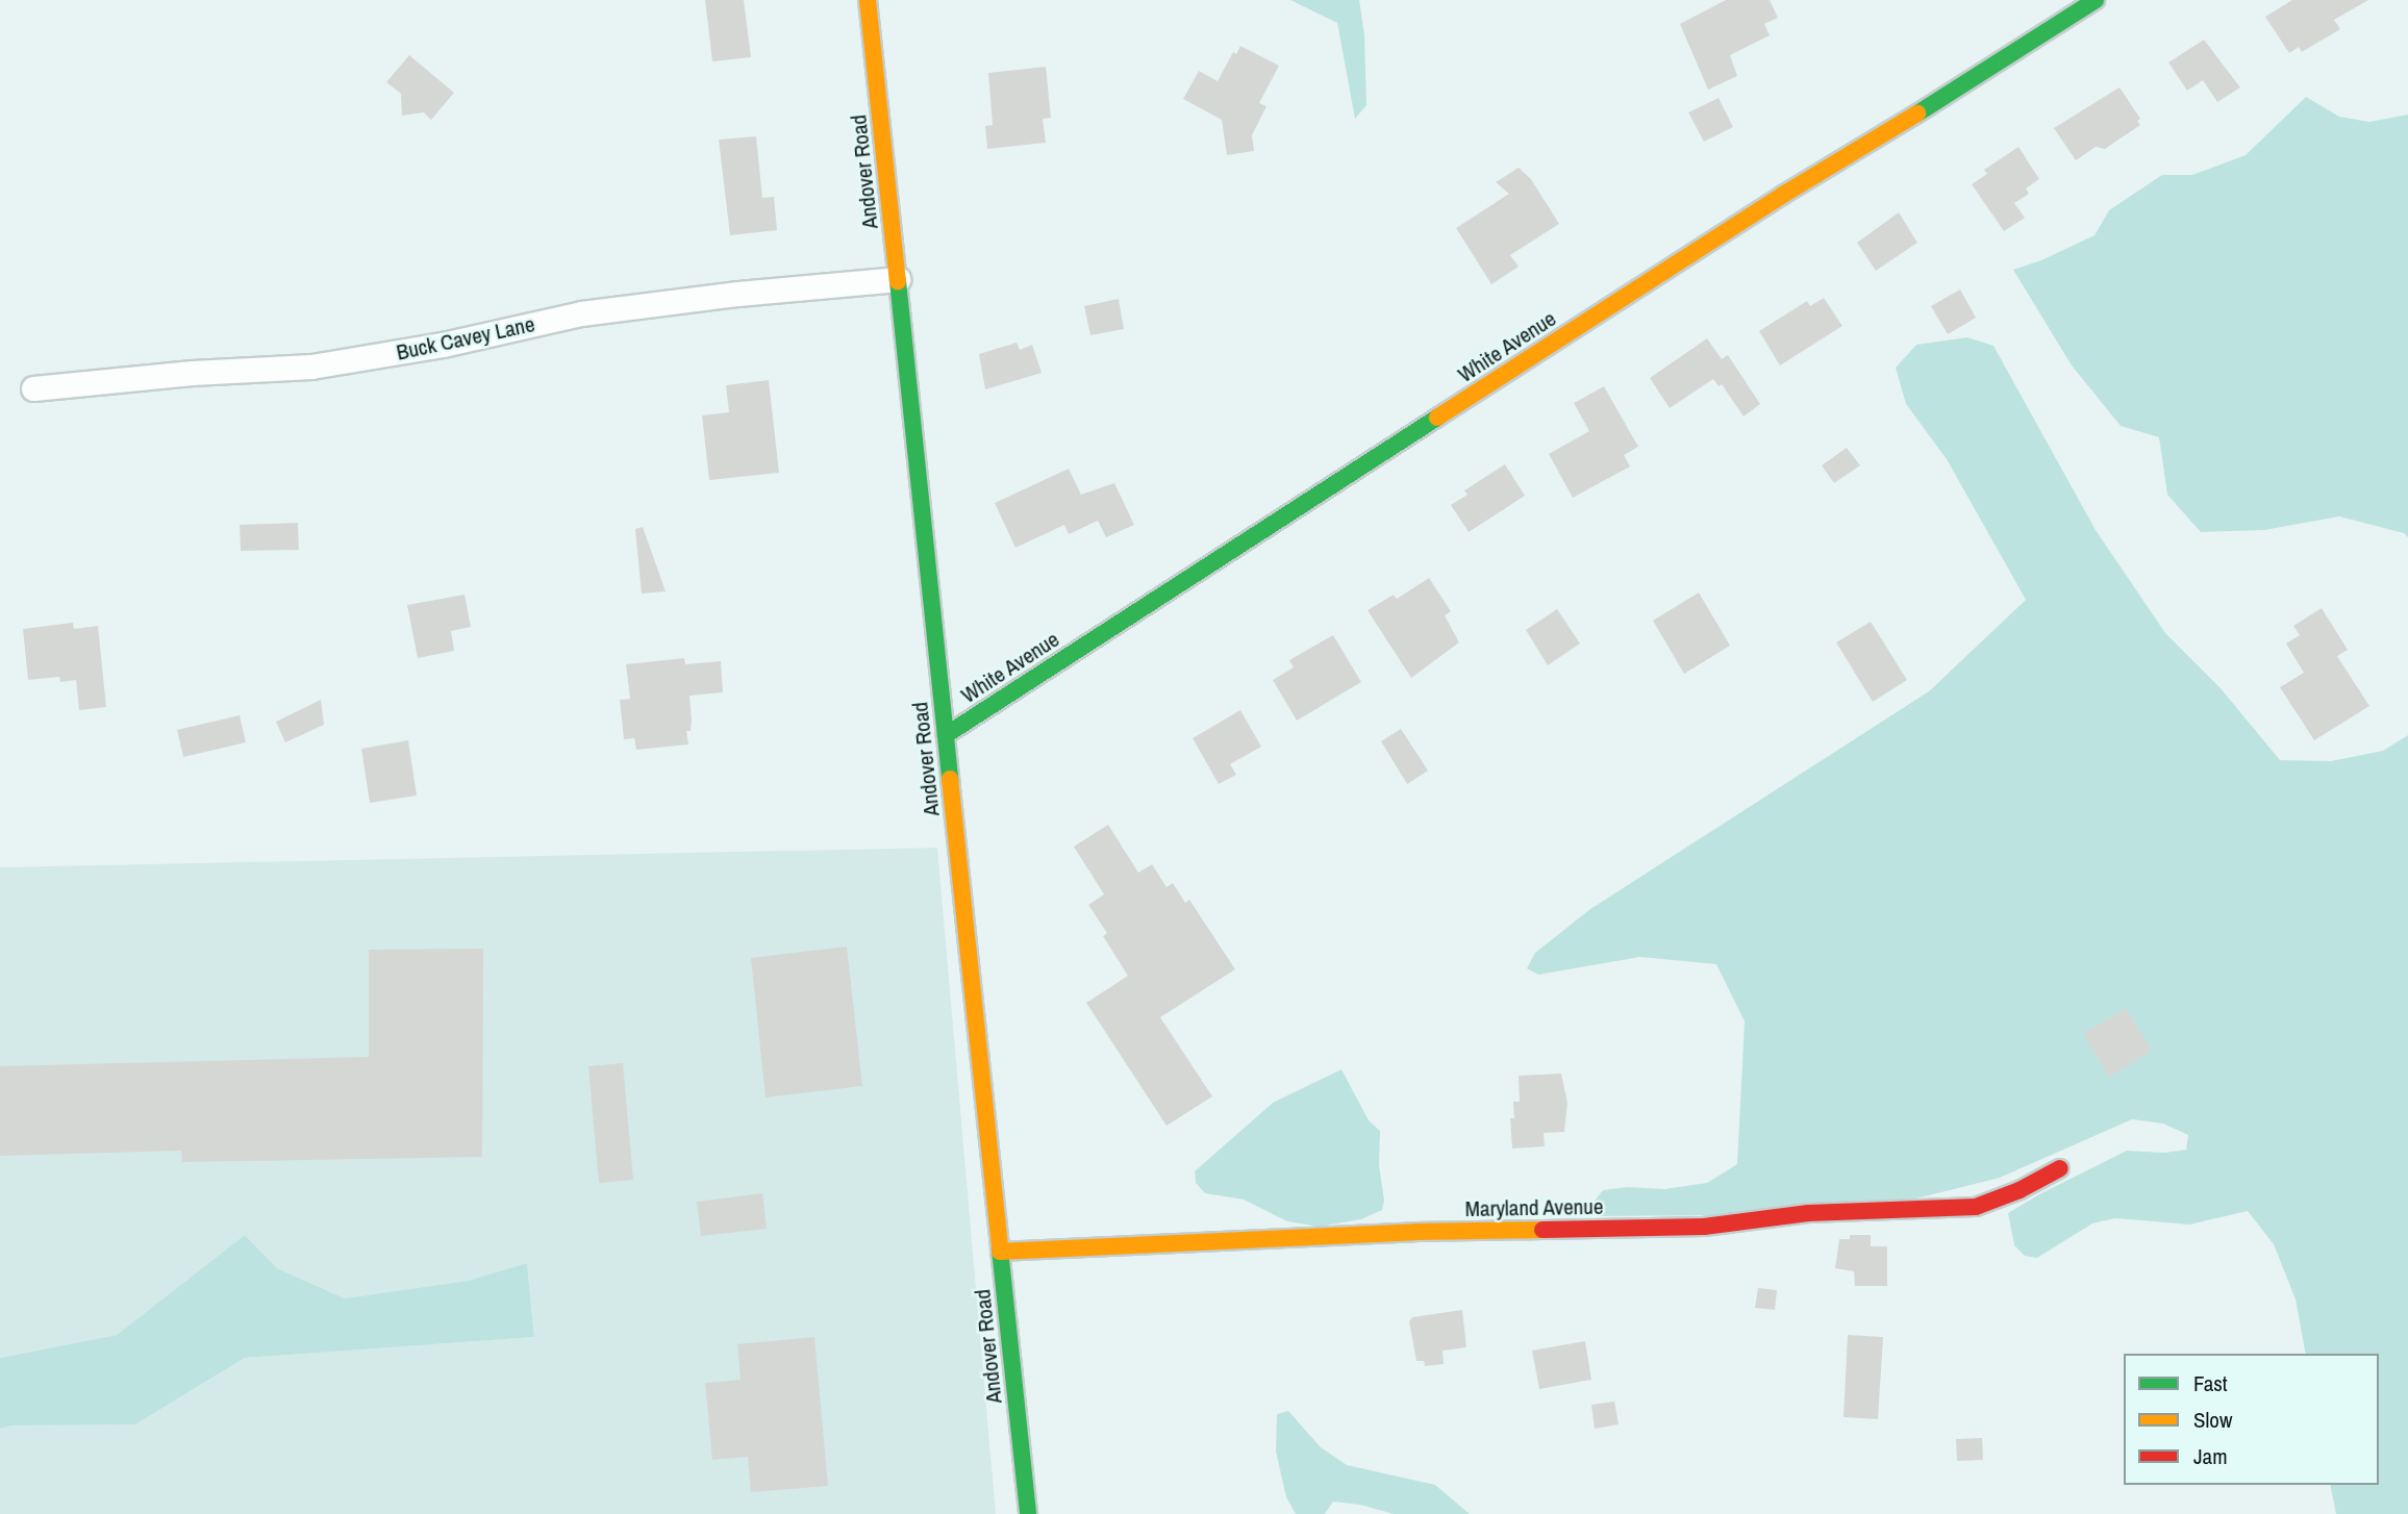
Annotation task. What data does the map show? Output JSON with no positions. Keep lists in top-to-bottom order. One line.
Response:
{"streets":{"street":["Andover Road","Buck Cavey Lane","White Avenue","Maryland Avenue"]},"crossings":[["Andover Road","Buck Cavey Lane"],["Andover Road","White Avenue"],["Andover Road","Maryland Avenue"]],"legend":["Fast","Slow","Jam"]}
